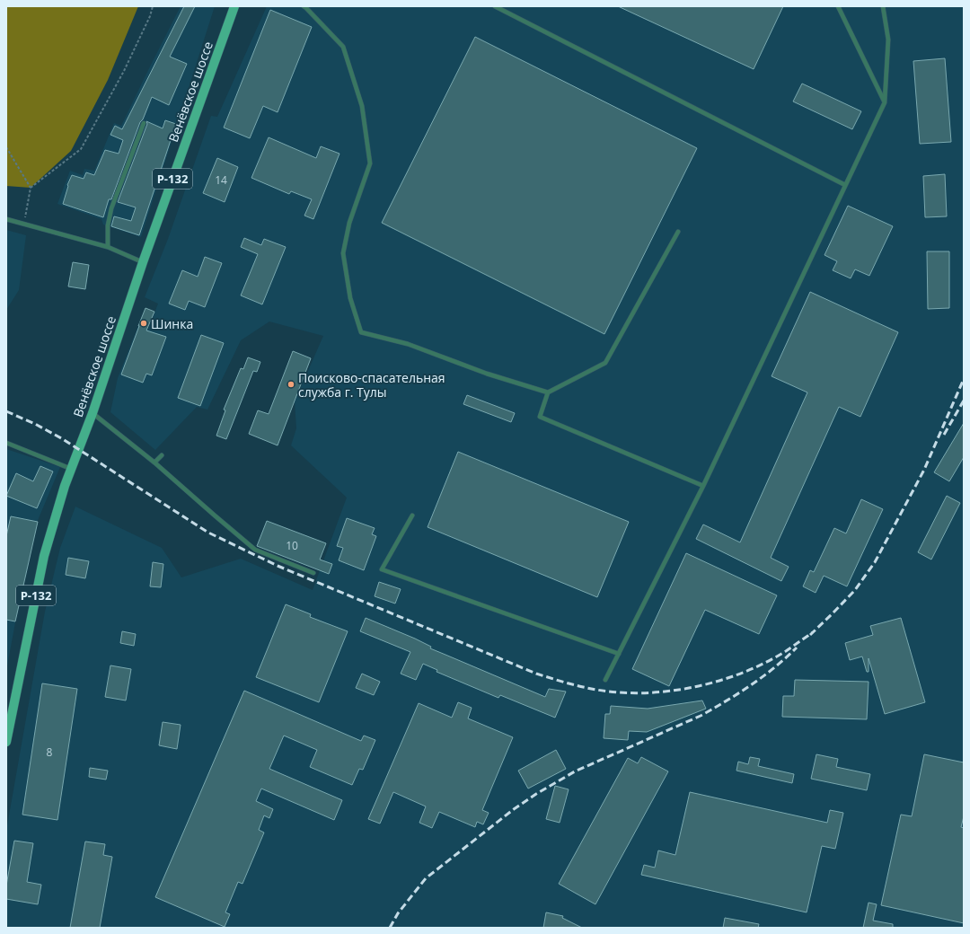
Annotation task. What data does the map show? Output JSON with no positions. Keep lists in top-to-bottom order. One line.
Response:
{"streets":{"main road":["Венёвское шоссе","Р-132"]},"places":["Шинка","Поисково-спасательная служба г. Тулы"],"house_numbers":["14","10","8"]}
